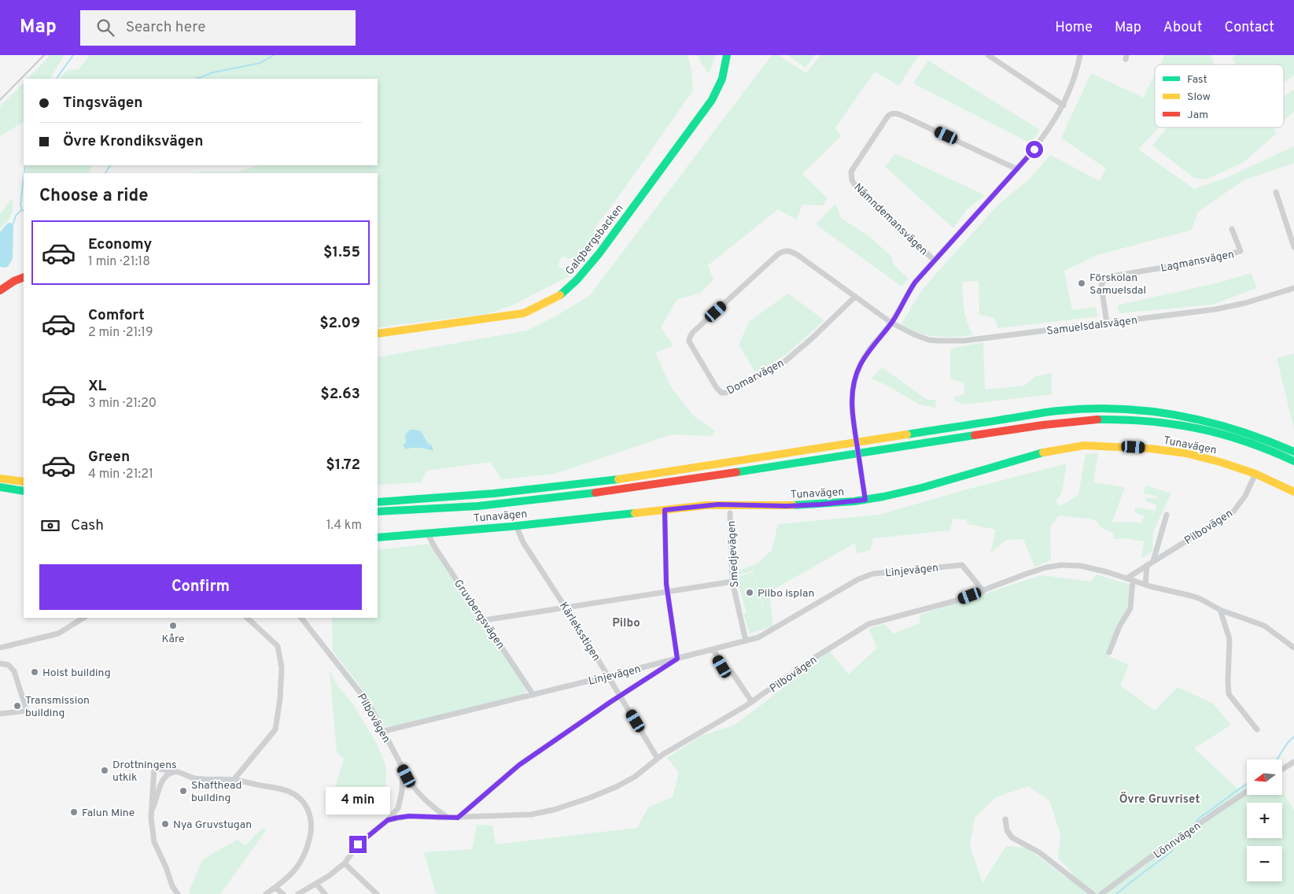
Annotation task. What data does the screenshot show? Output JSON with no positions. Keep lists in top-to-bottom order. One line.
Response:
{"streets":{"main road":["Galgbergsbacken","Tunavägen"],"street":["Nämndemansvägen","Lagmansvägen","Samuelsdalsvägen","Domarvägen","Pilbovägen","Smedjevägen","Linjevägen","Gruvbergsvägen","Kärleksstigen","Lönnvägen"]},"crossings":[["Lagmansvägen","Samuelsdalsvägen"],["Samuelsdalsvägen","Domarvägen"],["Tunavägen","Pilbovägen"],["Tunavägen","Gruvbergsvägen"],["Tunavägen","Kärleksstigen"],["Pilbovägen","Linjevägen"],["Pilbovägen","Kärleksstigen"],["Smedjevägen","Linjevägen"],["Linjevägen","Gruvbergsvägen"],["Linjevägen","Kärleksstigen"]],"districts":["Pilbo","Övre Gruvriset"],"places":["Förskolan Samuelsdal","Pilbo isplan","Kåre","Hoist building","Transmission building","Drottningens utkik","Shafthead building","Falun Mine","Nya Gruvstugan"],"legend":["Fast","Slow","Jam"],"north":"left","page":{"header":"Map","search":"Search here","nav":["Home","Map","About","Contact"],"banner":["Tingsvägen","Övre Krondiksvägen"],"heading":"Choose a ride","list":[{"name":"Economy","note":"1 min · 21:18","value":"$1.55"},{"name":"Comfort","note":"2 min · 21:19","value":"$2.09"},{"name":"XL","note":"3 min · 21:20","value":"$2.63"},{"name":"Green","note":"4 min · 21:21","value":"$1.72"}],"pay":["Cash","1.4 km"],"buttons":"Confirm","map_buttons":["+","−"],"bubble":"4 min"}}
